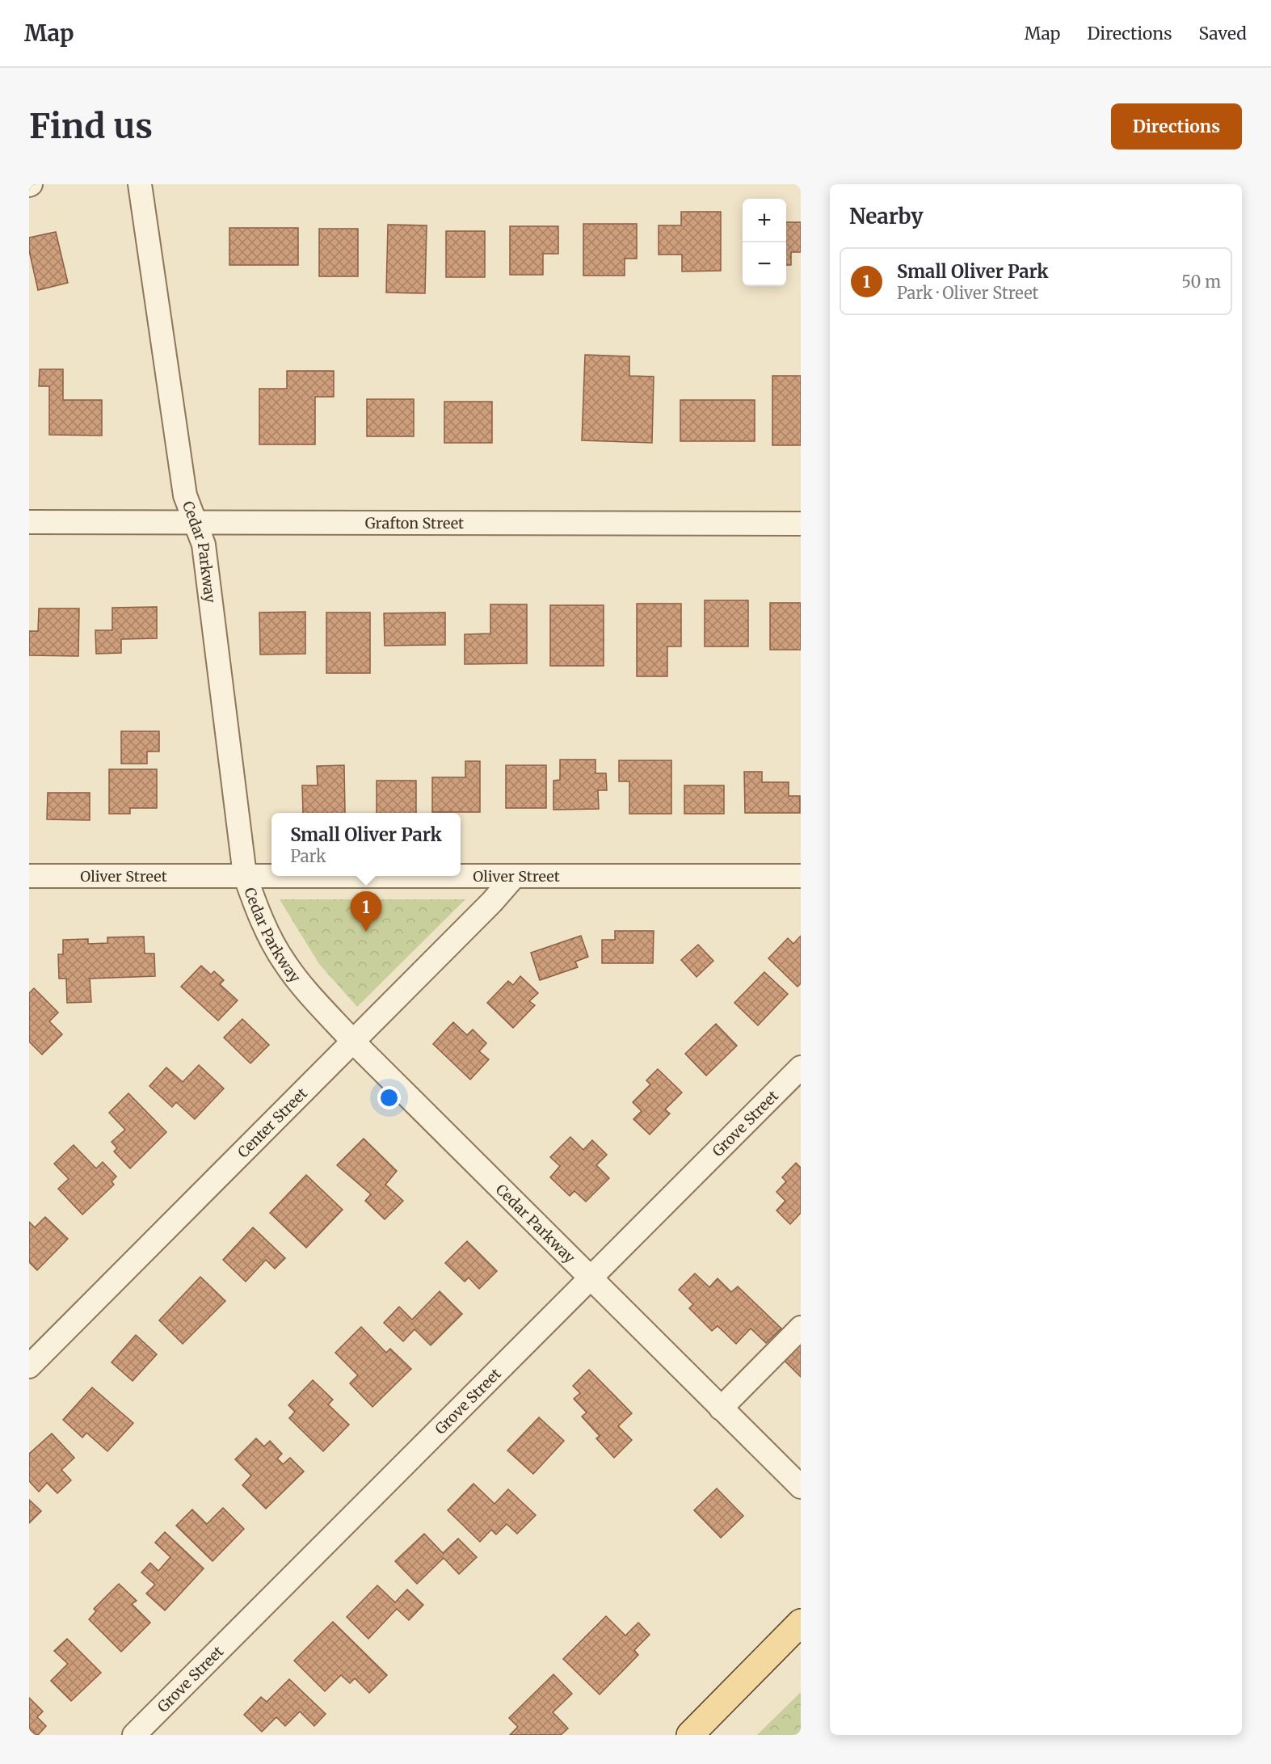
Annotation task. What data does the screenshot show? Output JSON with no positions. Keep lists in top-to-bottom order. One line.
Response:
{"streets":{"street":["Grafton Street","Cedar Parkway","Oliver Street","Center Street","Grove Street"]},"crossings":[["Grafton Street","Cedar Parkway"],["Cedar Parkway","Oliver Street"],["Cedar Parkway","Center Street"],["Cedar Parkway","Grove Street"],["Oliver Street","Center Street"]],"page":{"header":"Map","nav":["Map","Directions","Saved"],"buttons":"Directions","title":"Find us","heading":"Nearby","map_buttons":["+","−"],"list":[{"mark":"1","name":"Small Oliver Park","note":"Park · Oliver Street","value":"50 m"}],"popup":["Small Oliver Park","Park"],"pins":"1"}}
